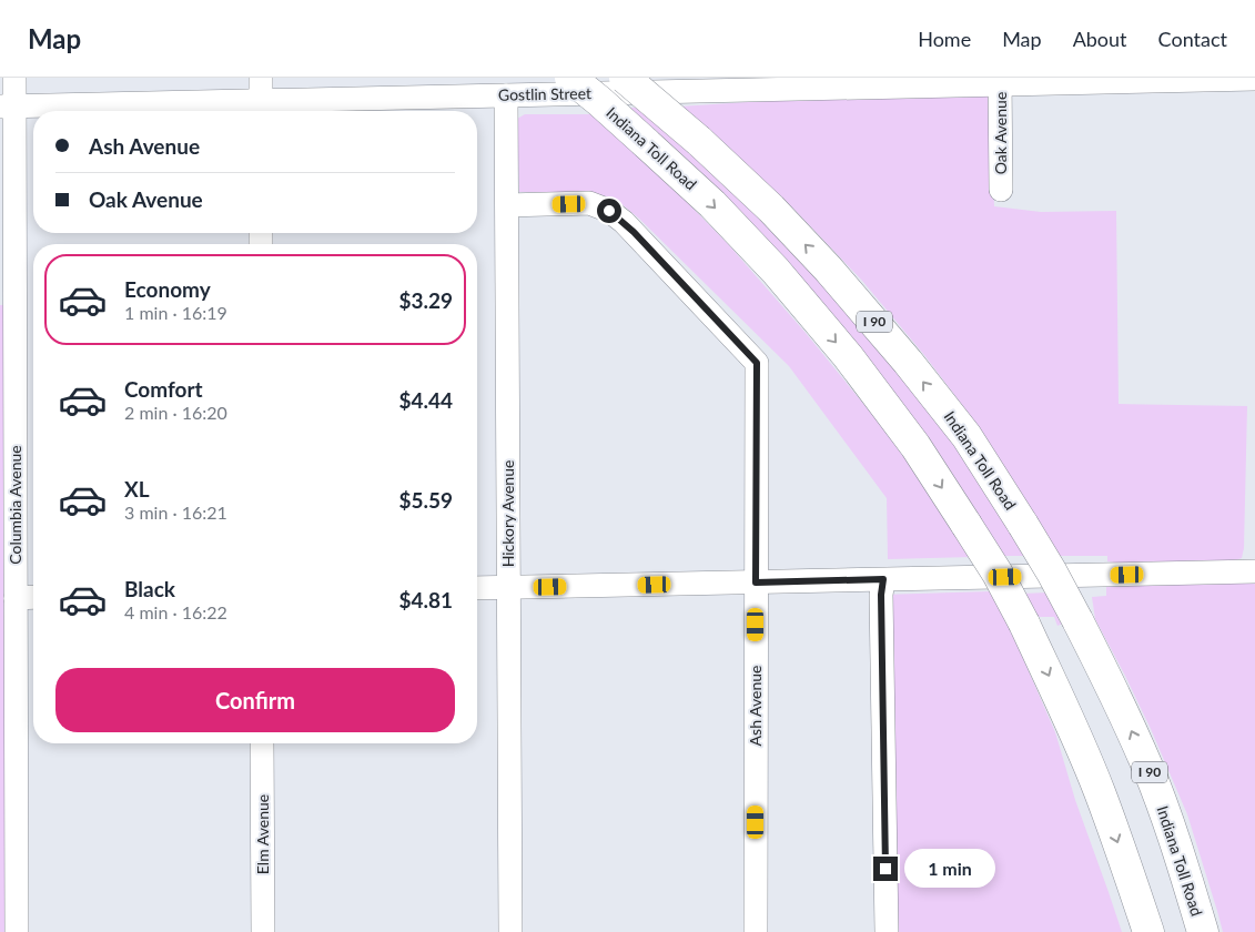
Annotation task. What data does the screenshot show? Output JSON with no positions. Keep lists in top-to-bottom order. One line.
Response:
{"streets":{"highway":["Indiana Toll Road","I 90"],"street":["Gostlin Street","Oak Avenue","Columbia Avenue","Hickory Avenue","Ash Avenue","Elm Avenue"]},"crossings":[["Gostlin Street","Oak Avenue"],["Gostlin Street","Columbia Avenue"],["Gostlin Street","Hickory Avenue"],["Hickory Avenue","Ash Avenue"]],"page":{"header":"Map","nav":["Home","Map","About","Contact"],"banner":["Ash Avenue","Oak Avenue"],"list":[{"name":"Economy","note":"1 min · 16:19","value":"$3.29"},{"name":"Comfort","note":"2 min · 16:20","value":"$4.44"},{"name":"XL","note":"3 min · 16:21","value":"$5.59"},{"name":"Black","note":"4 min · 16:22","value":"$4.81"}],"buttons":"Confirm","bubble":"1 min"}}
